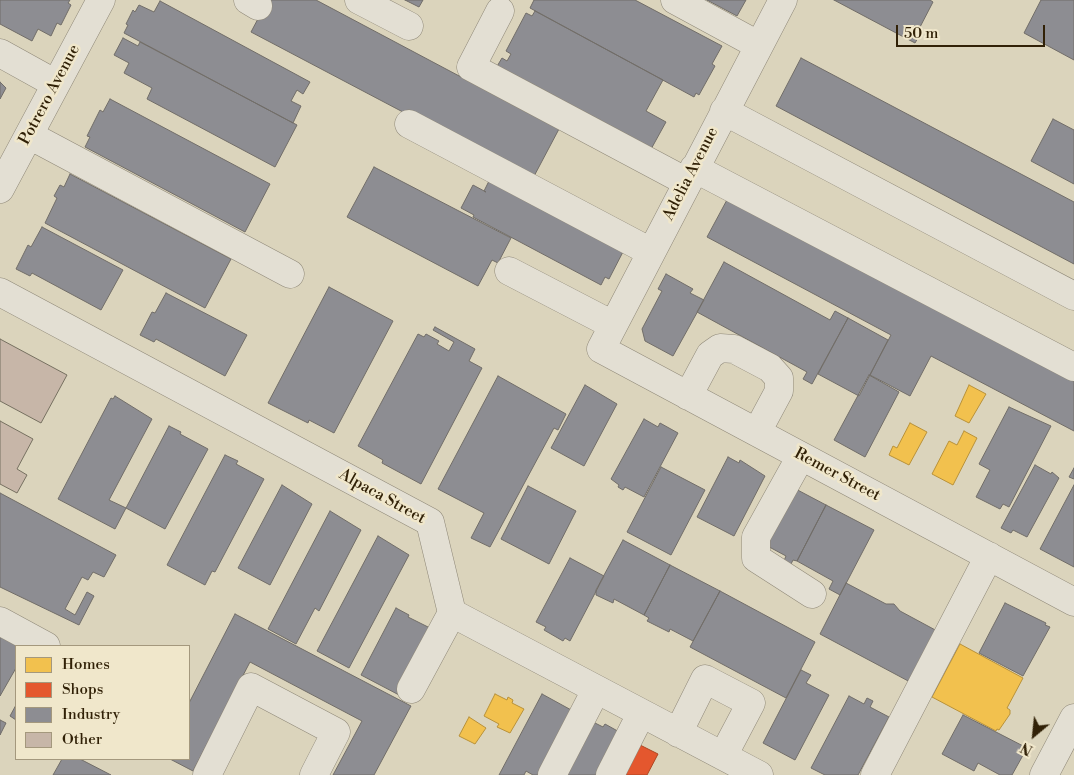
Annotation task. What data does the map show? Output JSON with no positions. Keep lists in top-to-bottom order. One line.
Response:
{"streets":{"street":["Potrero Avenue","Adelia Avenue","Remer Street","Alpaca Street"]},"crossings":[["Adelia Avenue","Remer Street"]],"legend":["Homes","Shops","Industry","Other"],"scale_bar":"50 m","north":"bottom left"}
